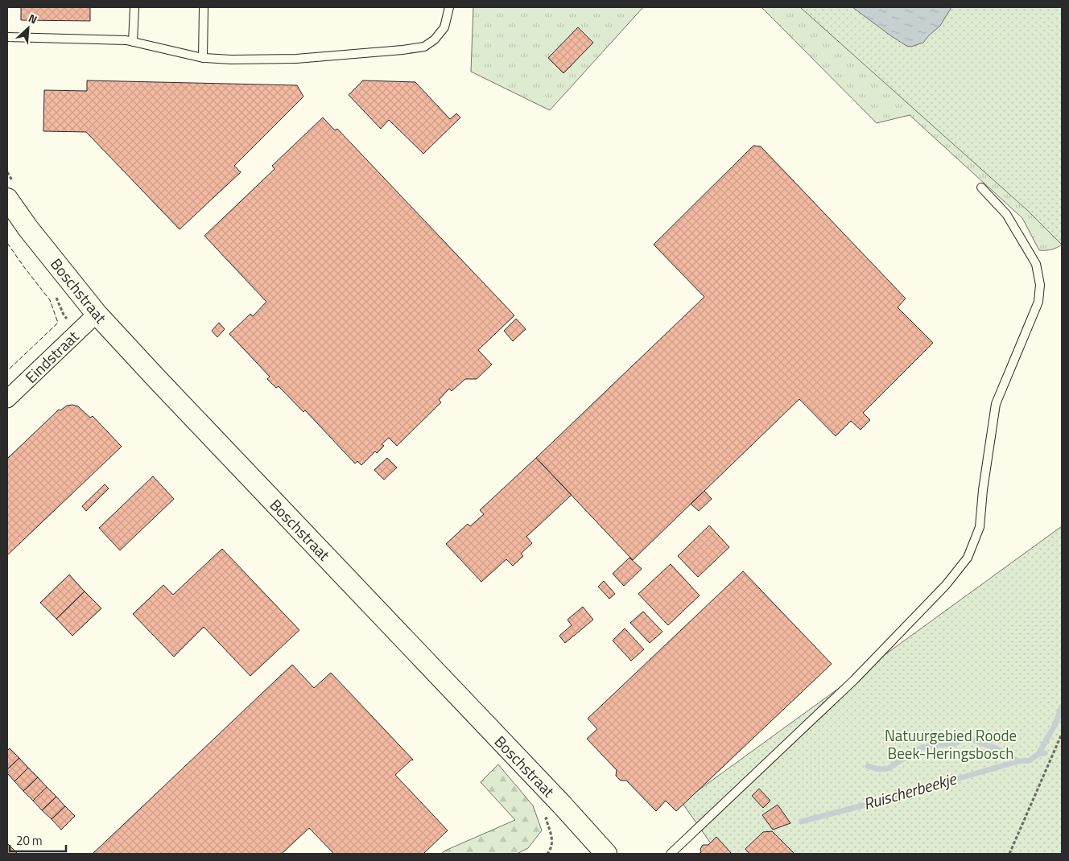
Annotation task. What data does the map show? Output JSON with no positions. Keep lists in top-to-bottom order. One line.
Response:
{"streets":{"street":["Boschstraat","Eindstraat"]},"crossings":[["Boschstraat","Eindstraat"]],"water":["Ruischerbeekje"],"parks":["Natuurgebied Roode Beek-Heringsbosch"],"scale_bar":"20 m","north":"top right"}
